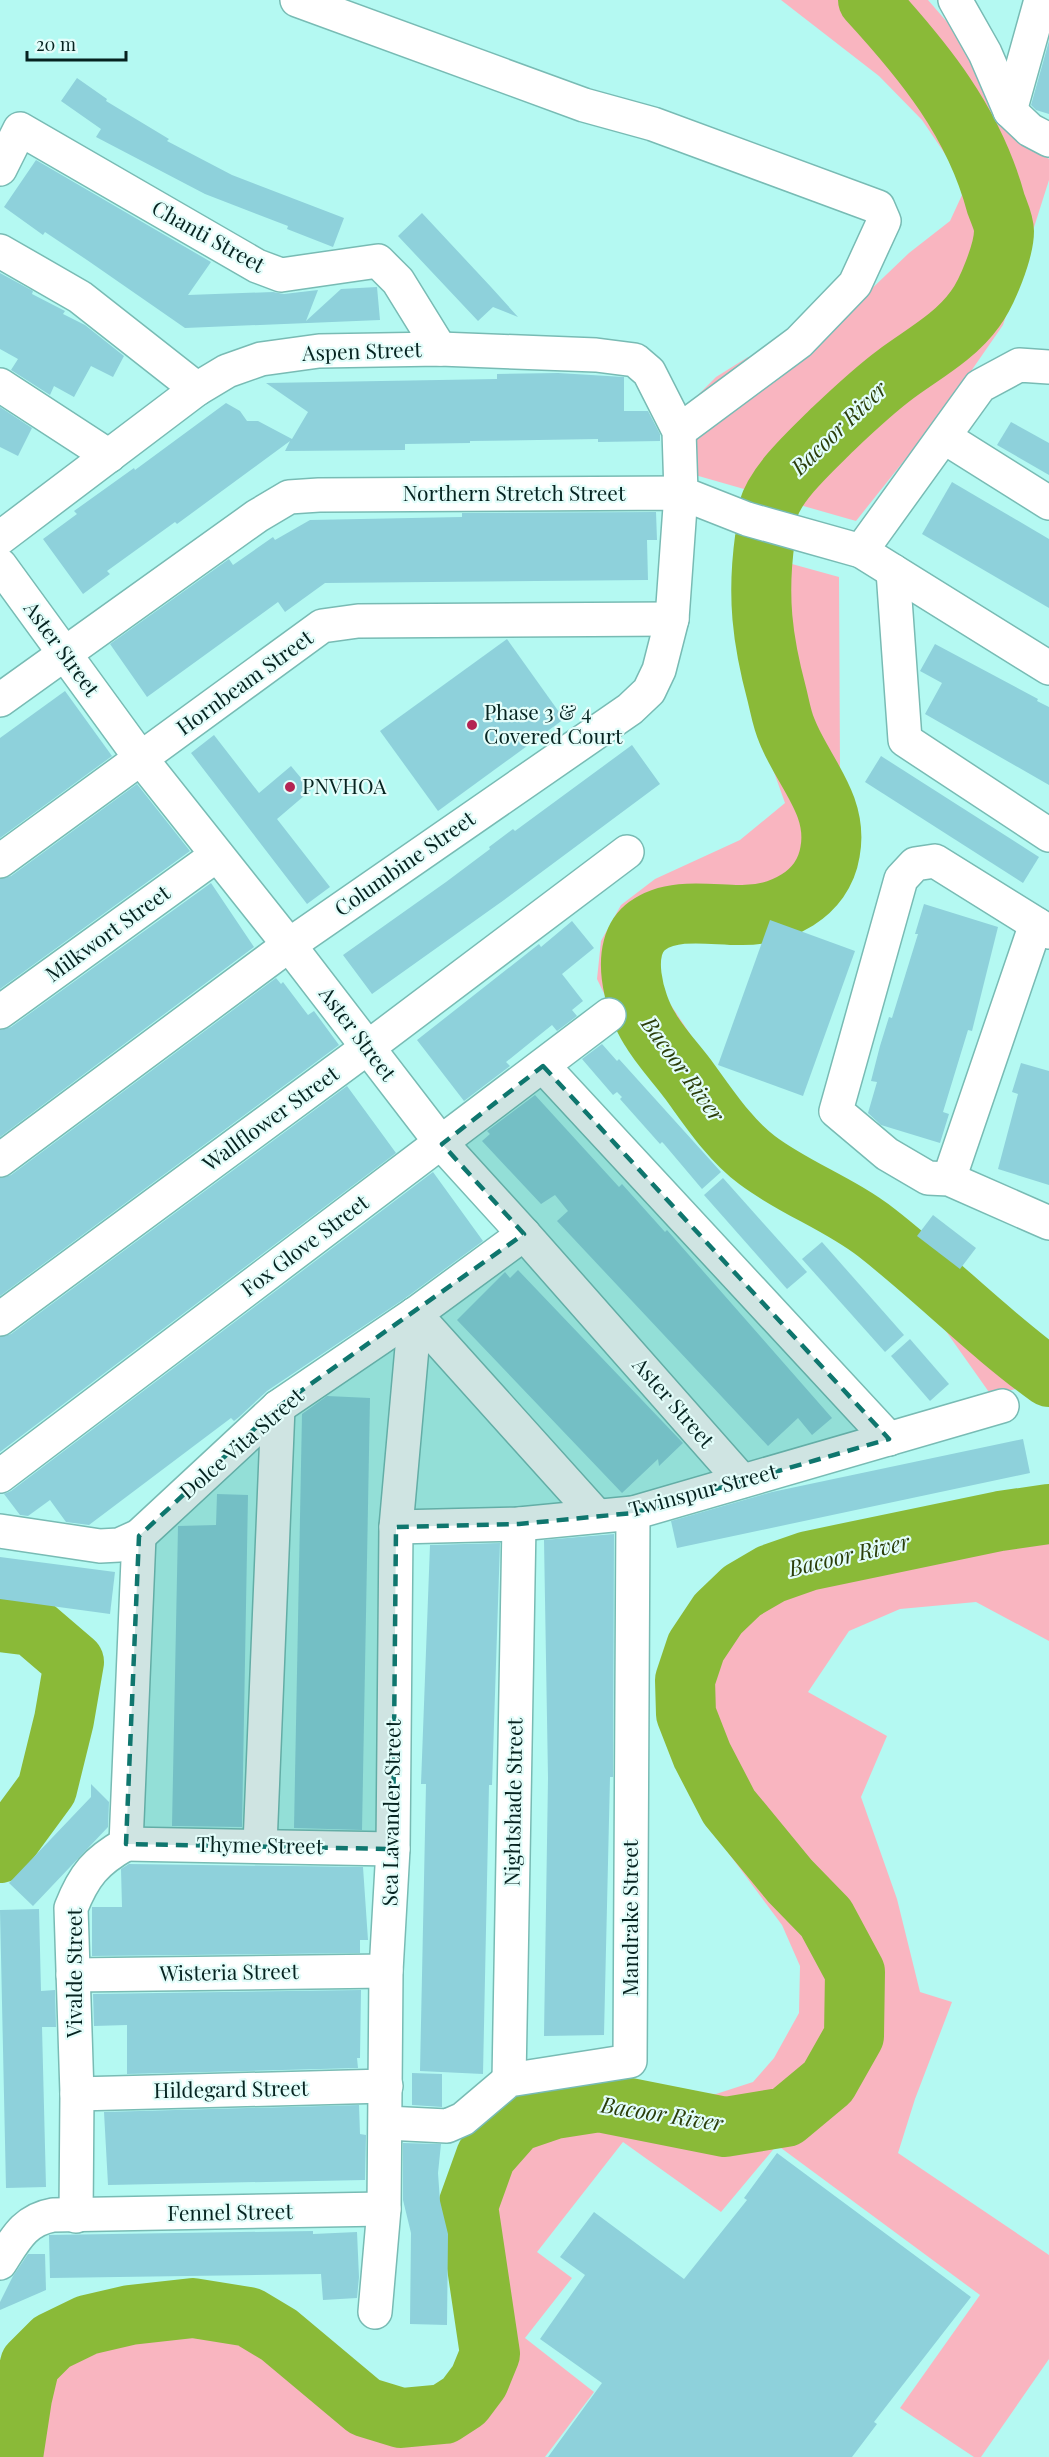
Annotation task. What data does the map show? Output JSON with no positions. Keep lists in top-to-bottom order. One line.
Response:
{"streets":{"street":["Chanti Street","Aspen Street","Northern Stretch Street","Aster Street","Hornbeam Street","Columbine Street","Milkwort Street","Wallflower Street","Fox Glove Street","Dolce Vita Street","Twinspur Street","Nightshade Street","Sea Lavander Street","Thyme Street","Mandrake Street","Vivalde Street","Wisteria Street","Hildegard Street","Fennel Street"]},"crossings":[["Chanti Street","Aspen Street"],["Aspen Street","Northern Stretch Street"],["Aspen Street","Columbine Street"],["Northern Stretch Street","Aster Street"],["Northern Stretch Street","Columbine Street"],["Aster Street","Hornbeam Street"],["Aster Street","Columbine Street"],["Aster Street","Milkwort Street"],["Aster Street","Wallflower Street"],["Aster Street","Fox Glove Street"],["Aster Street","Dolce Vita Street"],["Aster Street","Twinspur Street"],["Hornbeam Street","Columbine Street"],["Dolce Vita Street","Sea Lavander Street"],["Twinspur Street","Nightshade Street"],["Twinspur Street","Sea Lavander Street"],["Twinspur Street","Mandrake Street"],["Nightshade Street","Mandrake Street"],["Sea Lavander Street","Thyme Street"],["Sea Lavander Street","Wisteria Street"],["Sea Lavander Street","Hildegard Street"],["Sea Lavander Street","Fennel Street"],["Thyme Street","Vivalde Street"],["Vivalde Street","Wisteria Street"],["Vivalde Street","Hildegard Street"],["Vivalde Street","Fennel Street"]],"water":["Bacoor River"],"places":["Phase 3 & 4 Covered Court","PNVHOA"],"scale_bar":"20 m"}
